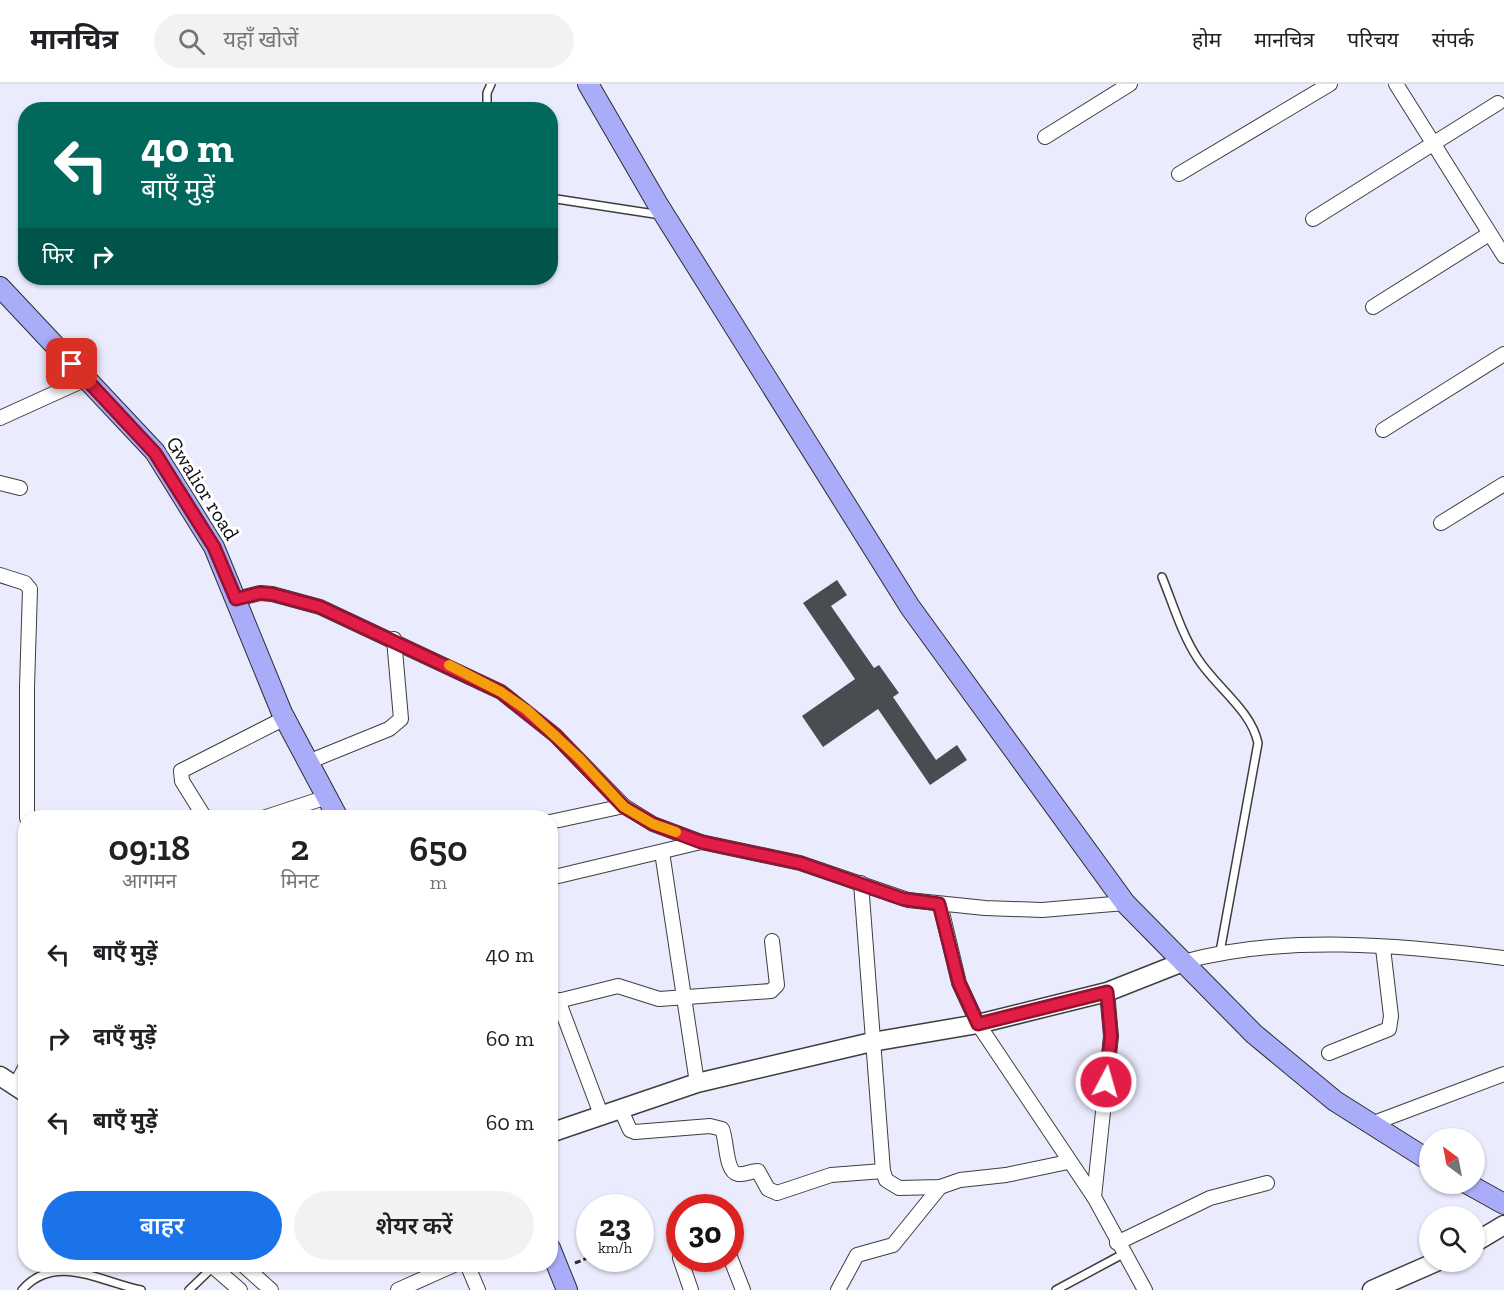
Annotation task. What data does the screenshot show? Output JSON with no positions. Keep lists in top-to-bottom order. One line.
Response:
{"streets":{"main road":["Gwalior road"]},"north":"top left","page":{"header":"मानचित्र","search":"यहाँ खोजें","nav":["होम","मानचित्र","परिचय","संपर्क"],"turn":["40 m","बाएँ मुड़ें"],"then":"फिर","eta":["09:18","आगमन","2","मिनट","650","m"],"list":[{"name":"बाएँ मुड़ें","value":"40 m"},{"name":"दाएँ मुड़ें","value":"60 m"},{"name":"बाएँ मुड़ें","value":"60 m"}],"buttons":["बाहर","शेयर करें"],"speed":"23 km/h","limit":"30"}}
